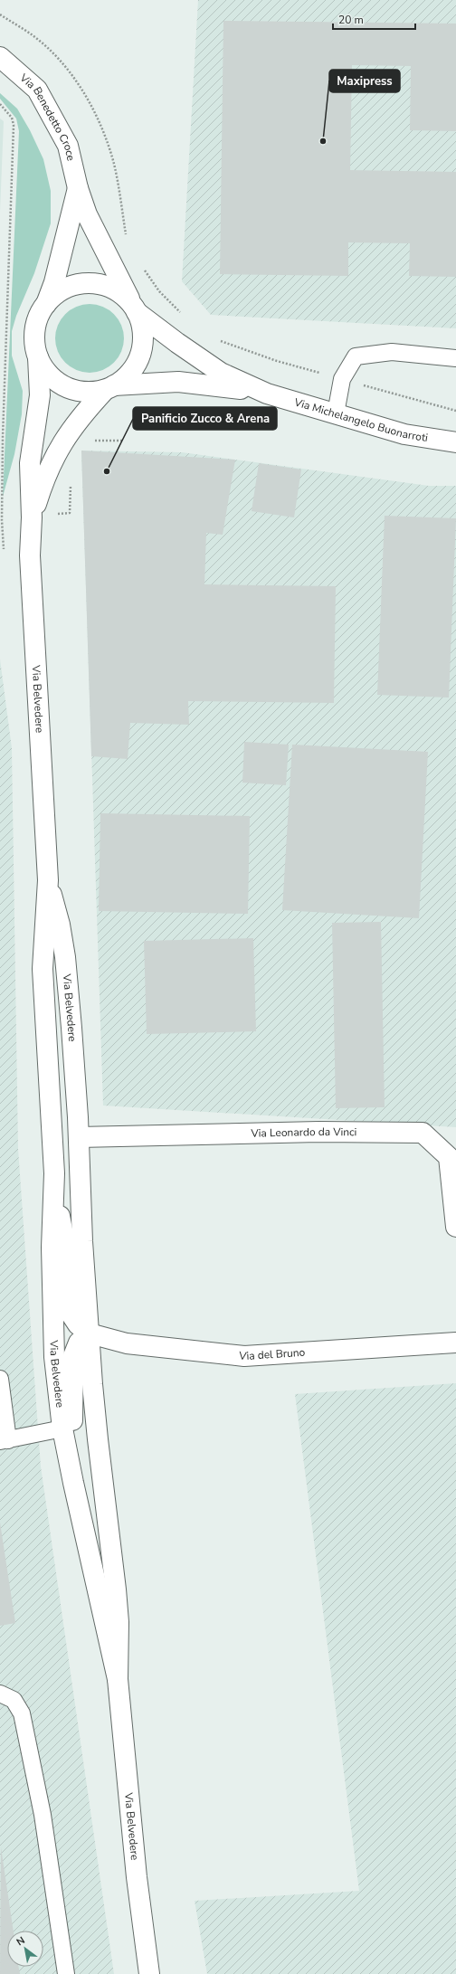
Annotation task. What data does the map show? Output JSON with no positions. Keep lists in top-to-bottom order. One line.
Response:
{"streets":{"street":["Via Benedetto Croce","Via Michelangelo Buonarroti","Via Belvedere","Via Leonardo da Vinci","Via del Bruno"]},"crossings":[["Via Benedetto Croce","Via Michelangelo Buonarroti"],["Via Benedetto Croce","Via Belvedere"],["Via Michelangelo Buonarroti","Via Belvedere"],["Via Belvedere","Via Leonardo da Vinci"],["Via Belvedere","Via del Bruno"]],"places":["Maxipress","Panificio Zucco & Arena"],"scale_bar":"20 m","north":"top left"}
